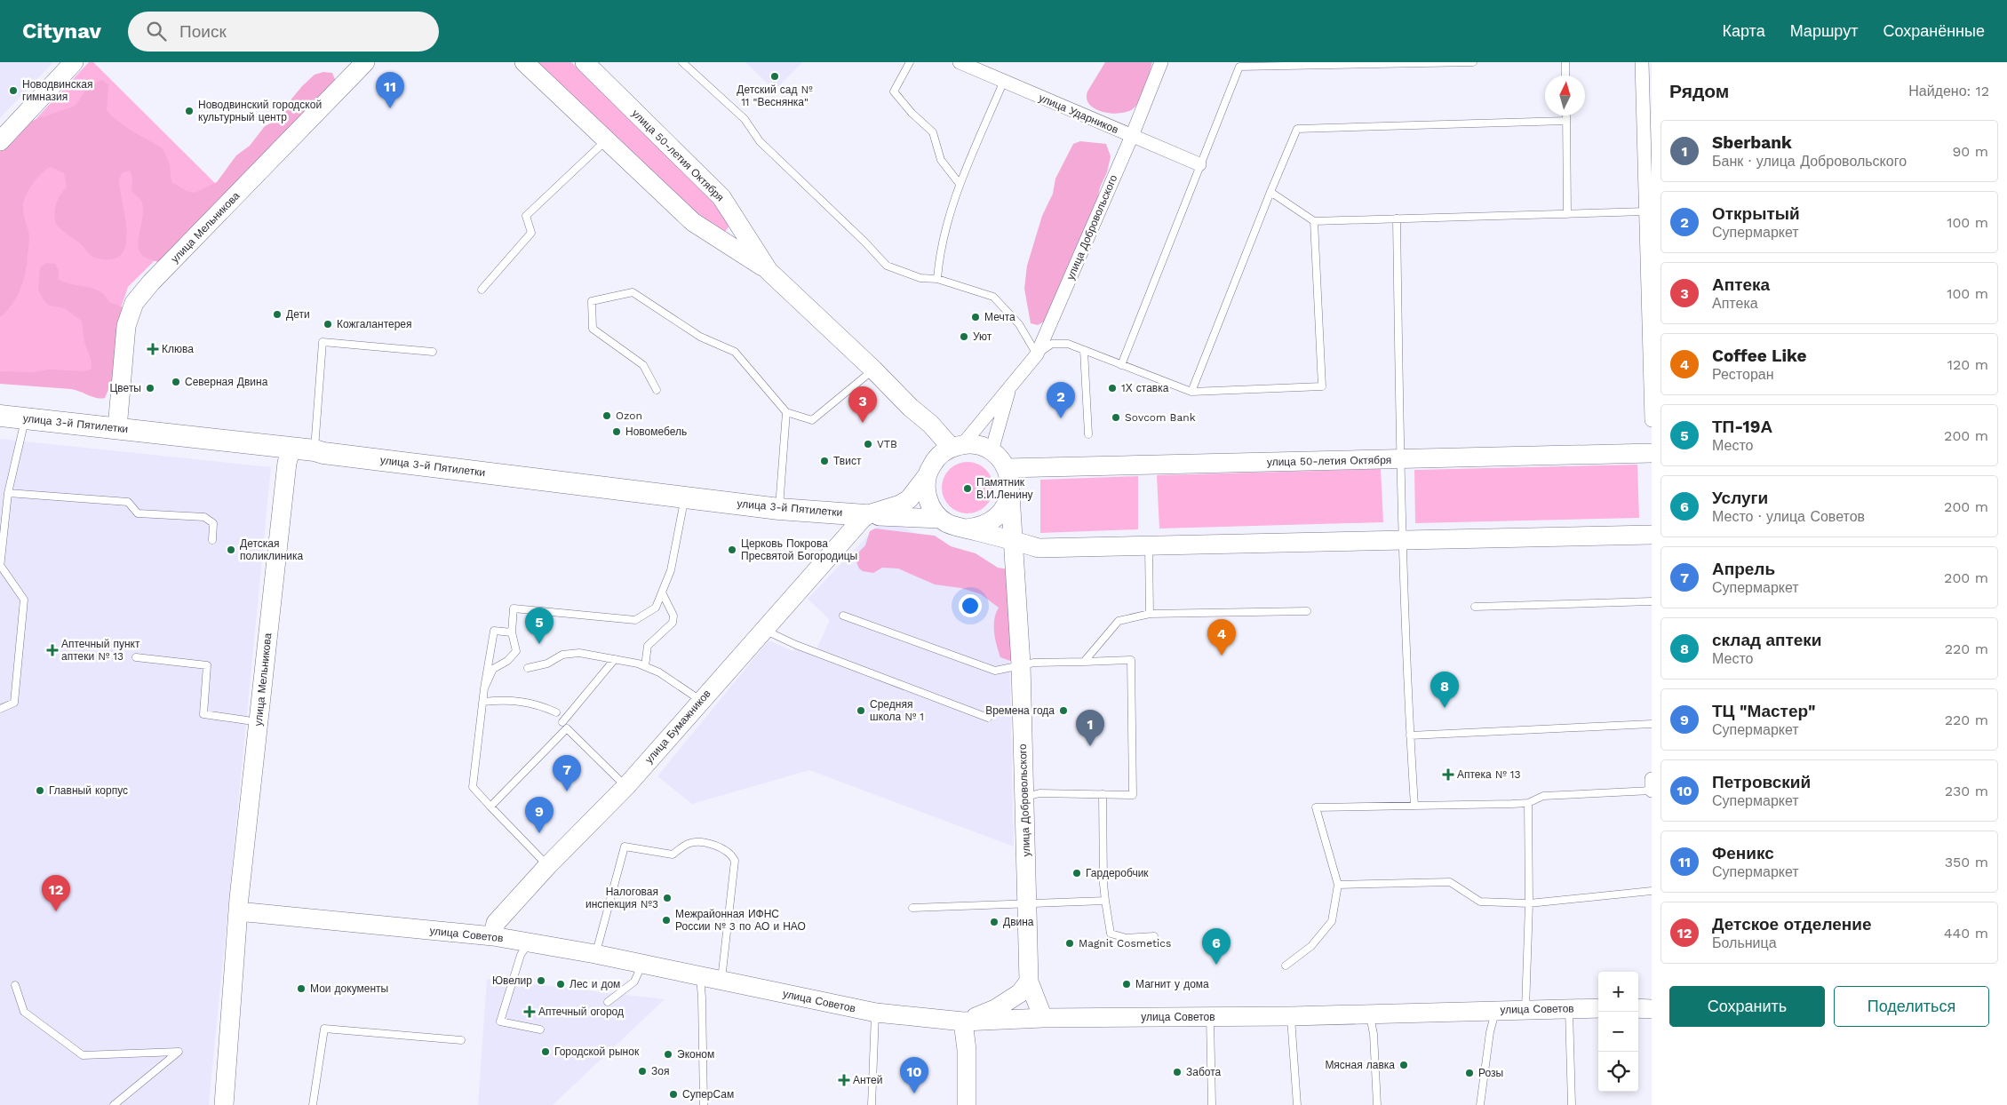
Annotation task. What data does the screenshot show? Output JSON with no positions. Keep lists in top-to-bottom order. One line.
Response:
{"streets":{"main road":["улица 3-й Пятилетки"],"street":["улица Ударников","улица 50-летия Октября","улица Мельникова","улица Добровольского","улица Бумажников","улица Советов"]},"crossings":[["улица Ударников","улица Добровольского"],["улица 50-летия Октября","улица Добровольского"],["улица Мельникова","улица 3-й Пятилетки"],["улица Мельникова","улица Советов"],["улица 3-й Пятилетки","улица Бумажников"],["улица Бумажников","улица Советов"]],"places":{"other":["Детский сад № 11 \"Веснянка\"","Новодвинская гимназия","Новодвинский городской культурный центр","Дети","Мечта","Кожгалантерея","Уют","Северная Двина","Цветы","1Х ставка","Ozon","Sovcom Bank","Новомебель","VTB","Твист","Памятник В.И.Ленину","Детская поликлиника","Церковь Покрова Пресвятой Богородицы","Средняя школа № 1","Времена года","Главный корпус","Гардеробчик","Налоговая инспекция №3","Межрайонная ИФНС России № 3 по АО и НАО","Двина","Magnit Cosmetics","Ювелир","Лес и дом","Магнит у дома","Мои документы","Городской рынок","Эконом","Мясная лавка","Зоя","Забота","Розы","СуперСам"],"health":["Клюва","Аптечный пункт аптеки № 13","Аптека № 13","Аптечный огород","Антей"]},"north":"top","page":{"header":"Citynav","search":"Поиск","nav":["Карта","Маршрут","Сохранённые"],"heading":["Рядом","Найдено: 12"],"pins":["11","2","3","5","4","8","1","7","9","12","6","10"],"list":[{"mark":"1","name":"Sberbank","note":"Банк · улица Добровольского","value":"90 m"},{"mark":"2","name":"Открытый","note":"Супермаркет","value":"100 m"},{"mark":"3","name":"Аптека","note":"Аптека","value":"100 m"},{"mark":"4","name":"Coffee Like","note":"Ресторан","value":"120 m"},{"mark":"5","name":"ТП-19А","note":"Место","value":"200 m"},{"mark":"6","name":"Услуги","note":"Место · улица Советов","value":"200 m"},{"mark":"7","name":"Апрель","note":"Супермаркет","value":"200 m"},{"mark":"8","name":"склад аптеки","note":"Место","value":"220 m"},{"mark":"9","name":"ТЦ \"Мастер\"","note":"Супермаркет","value":"220 m"},{"mark":"10","name":"Петровский","note":"Супермаркет","value":"230 m"},{"mark":"11","name":"Феникс","note":"Супермаркет","value":"350 m"},{"mark":"12","name":"Детское отделение","note":"Больница","value":"440 m"}],"map_buttons":["+","−"],"buttons":["Сохранить","Поделиться"]}}
